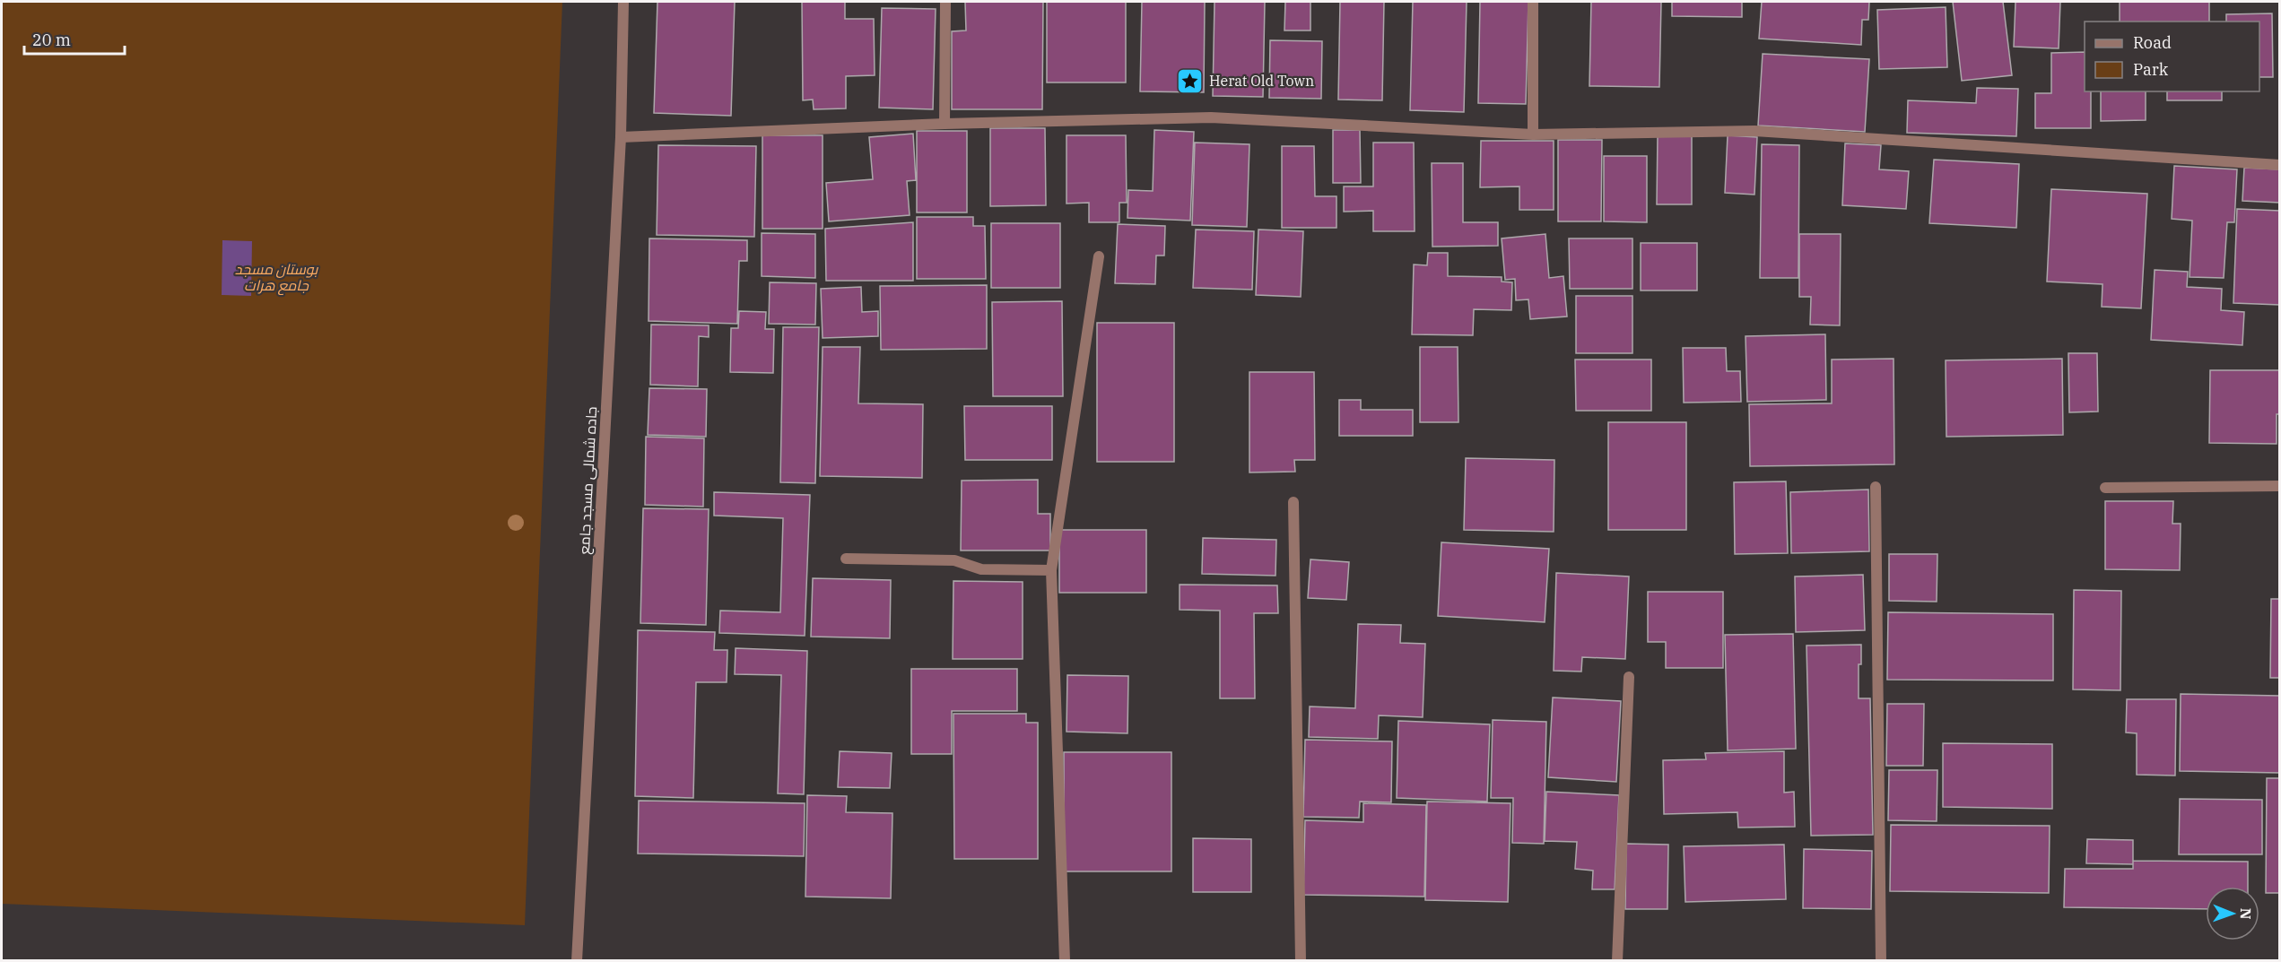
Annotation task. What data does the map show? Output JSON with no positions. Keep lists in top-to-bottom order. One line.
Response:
{"streets":{"street":["جاده شمالی مسجد جامع"]},"parks":["بوستان مسجد جامع هرات"],"places":{"place":["Herat Old Town"]},"legend":["Road","Park"],"scale_bar":"20 m","north":"right"}
